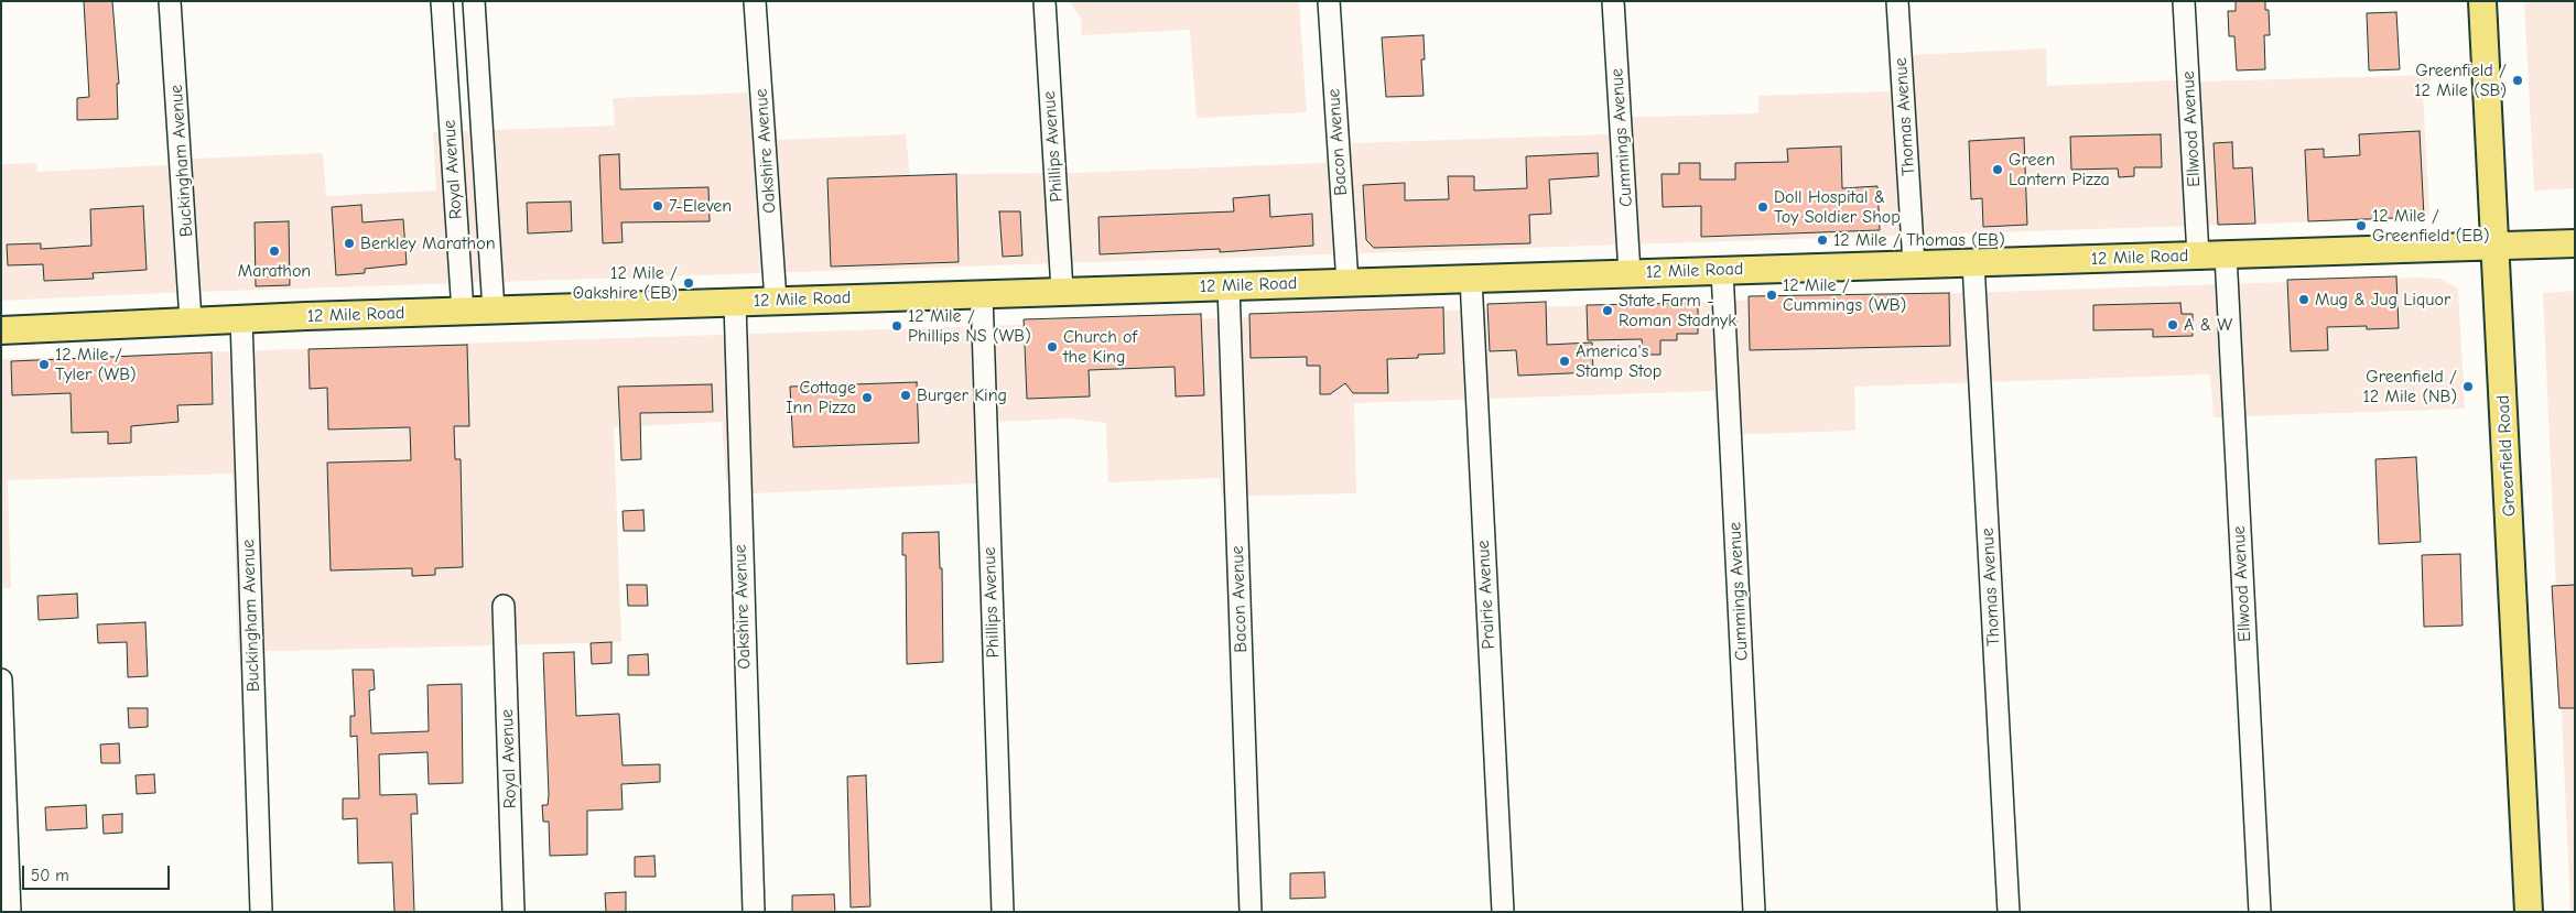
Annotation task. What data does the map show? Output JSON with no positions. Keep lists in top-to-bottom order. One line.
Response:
{"streets":{"main road":["12 Mile Road","Greenfield Road"],"street":["Thomas Avenue","Ellwood Avenue","Cummings Avenue","Bacon Avenue","Phillips Avenue","Oakshire Avenue","Buckingham Avenue","Royal Avenue","Prairie Avenue"]},"crossings":[["Thomas Avenue","12 Mile Road"],["Ellwood Avenue","12 Mile Road"],["Cummings Avenue","12 Mile Road"],["Bacon Avenue","12 Mile Road"],["Phillips Avenue","12 Mile Road"],["Oakshire Avenue","12 Mile Road"],["Buckingham Avenue","12 Mile Road"],["Royal Avenue","12 Mile Road"],["12 Mile Road","Greenfield Road"],["12 Mile Road","Prairie Avenue"]],"places":["Greenfield / 12 Mile (SB)","Green Lantern Pizza","7-Eleven","Doll Hospital & Toy Soldier Shop","12 Mile / Greenfield (EB)","12 Mile / Thomas (EB)","Berkley Marathon","Marathon","12 Mile / Oakshire (EB)","12 Mile / Cummings (WB)","Mug & Jug Liquor","State Farm - Roman Stadnyk","A & W","12 Mile / Phillips NS (WB)","Church of the King","America's Stamp Stop","12 Mile / Tyler (WB)","Greenfield / 12 Mile (NB)","Burger King","Cottage Inn Pizza"],"scale_bar":"50 m"}
